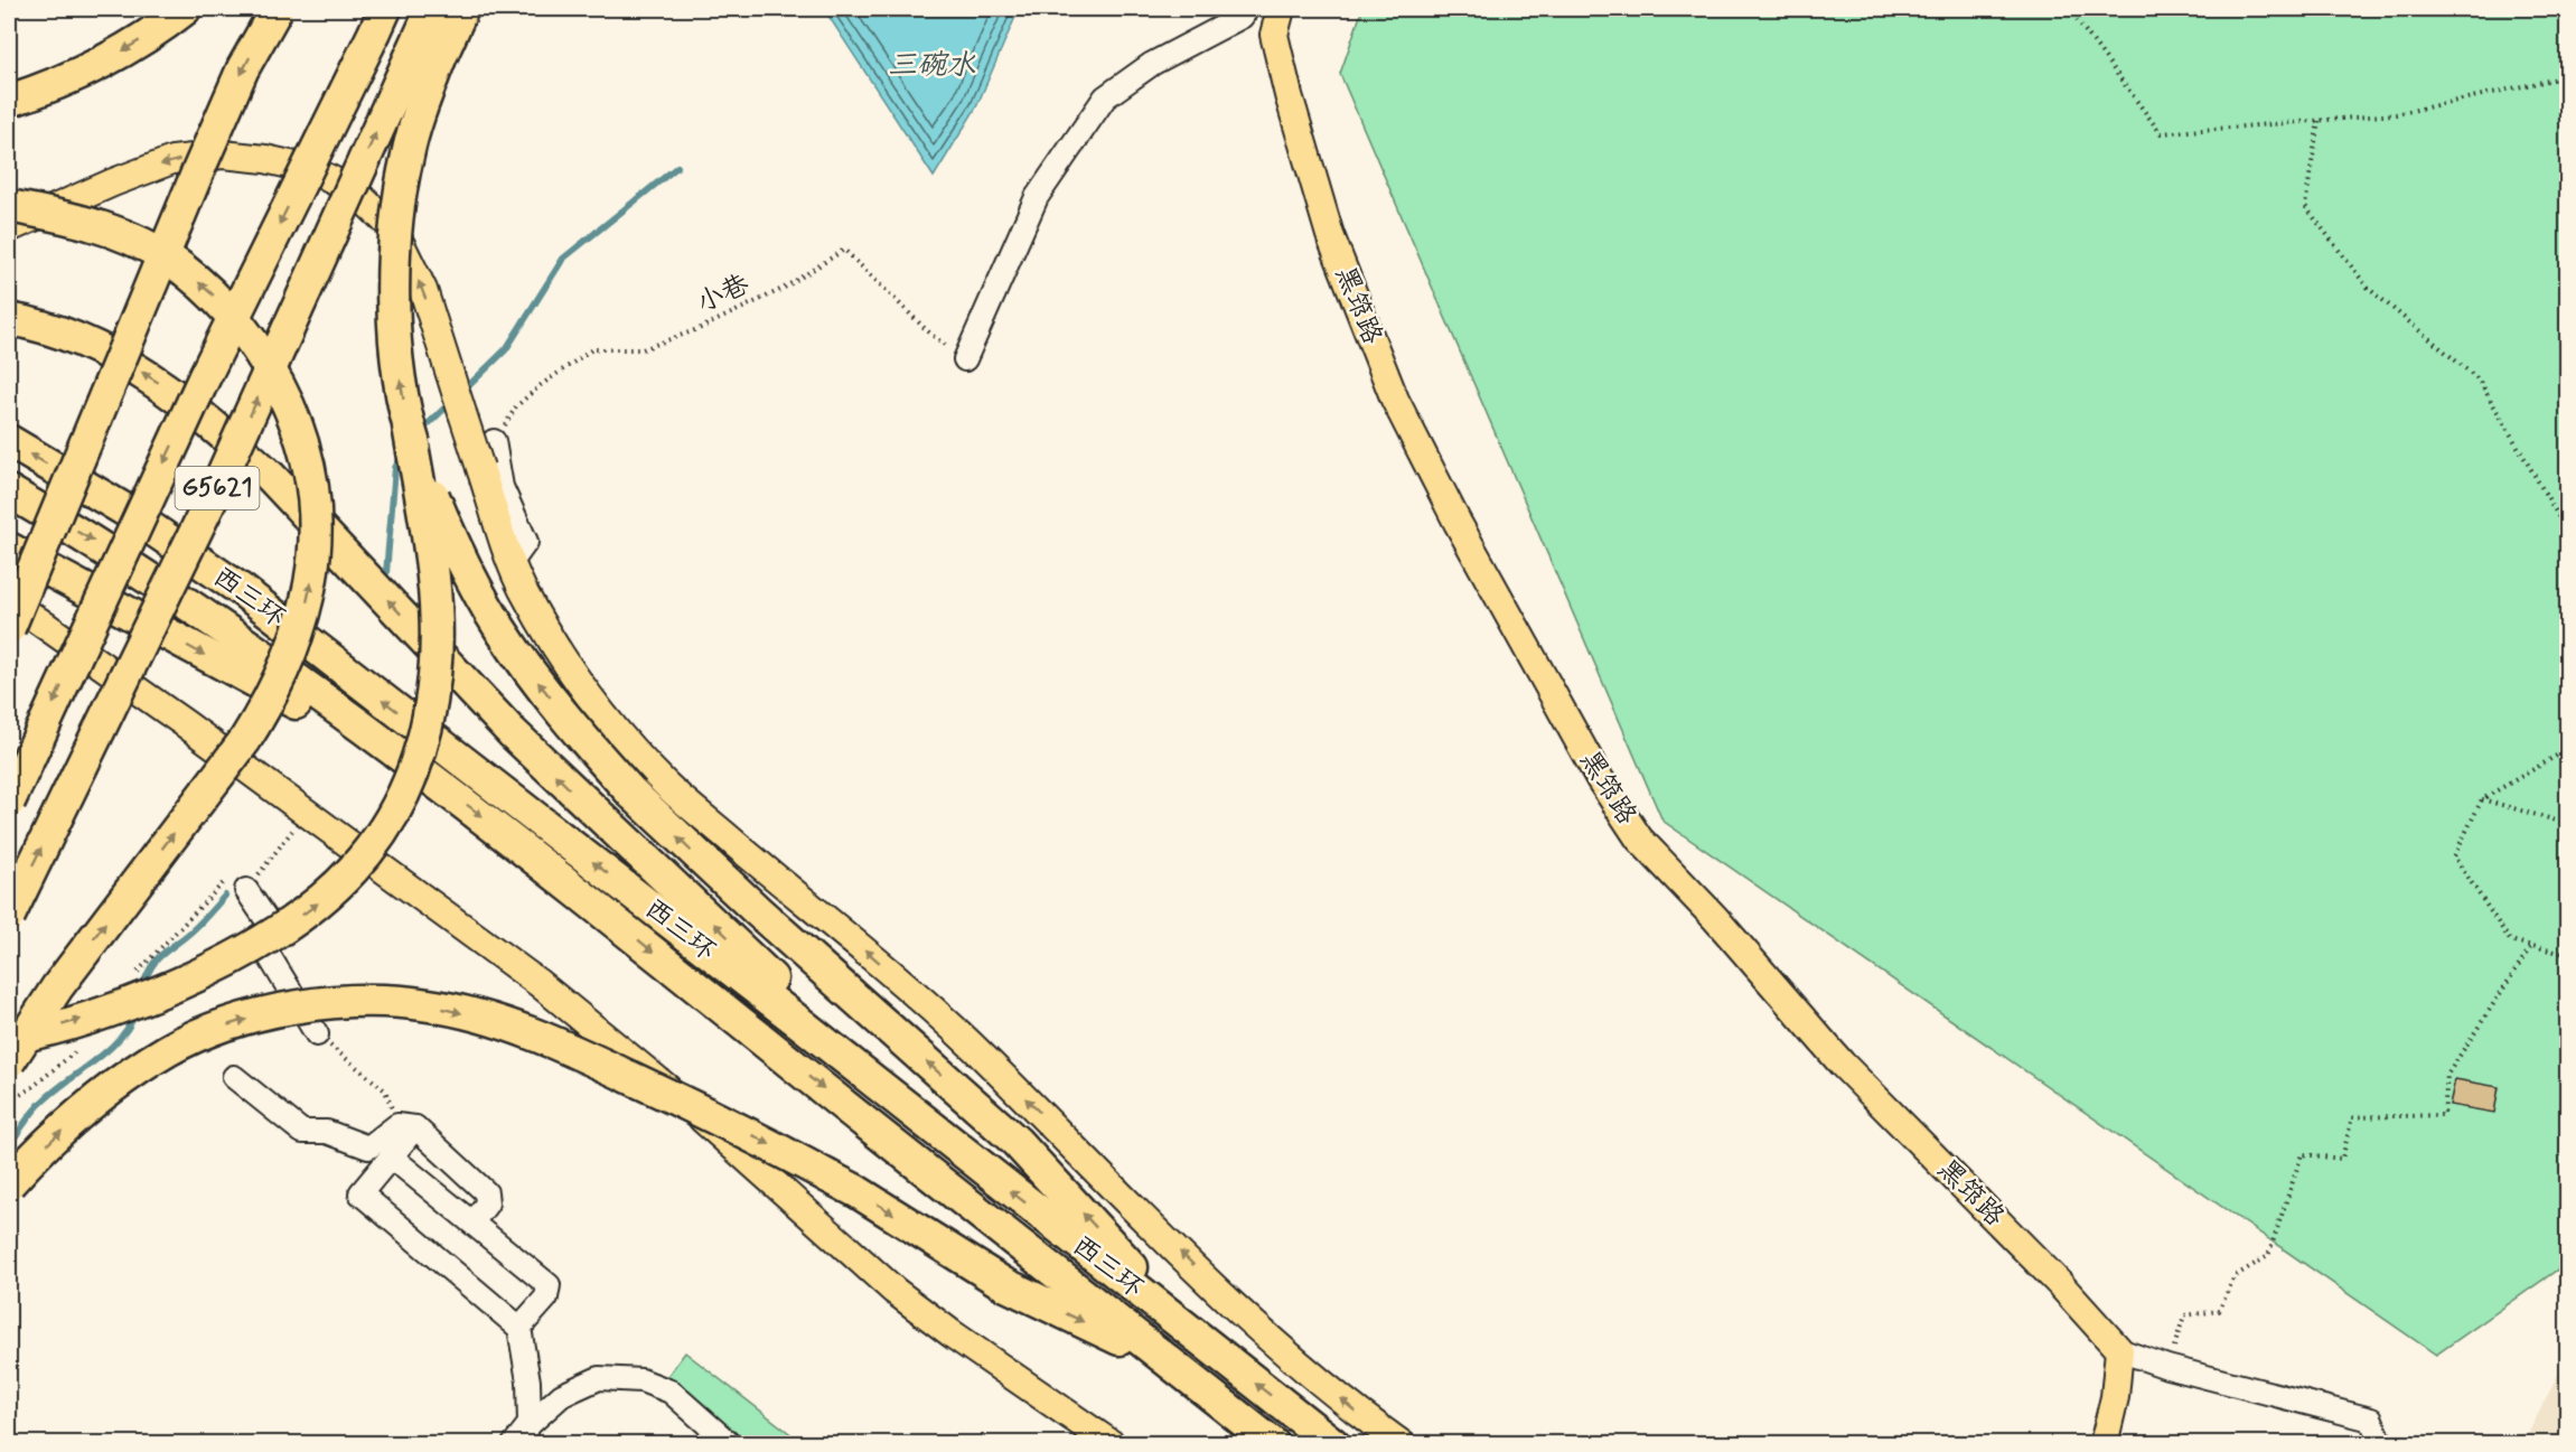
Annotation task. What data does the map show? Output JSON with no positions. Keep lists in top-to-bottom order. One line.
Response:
{"streets":{"highway":["G5621","西三环"],"main road":["黑筇路"],"path":["小巷"]},"water":["三碗水"]}
